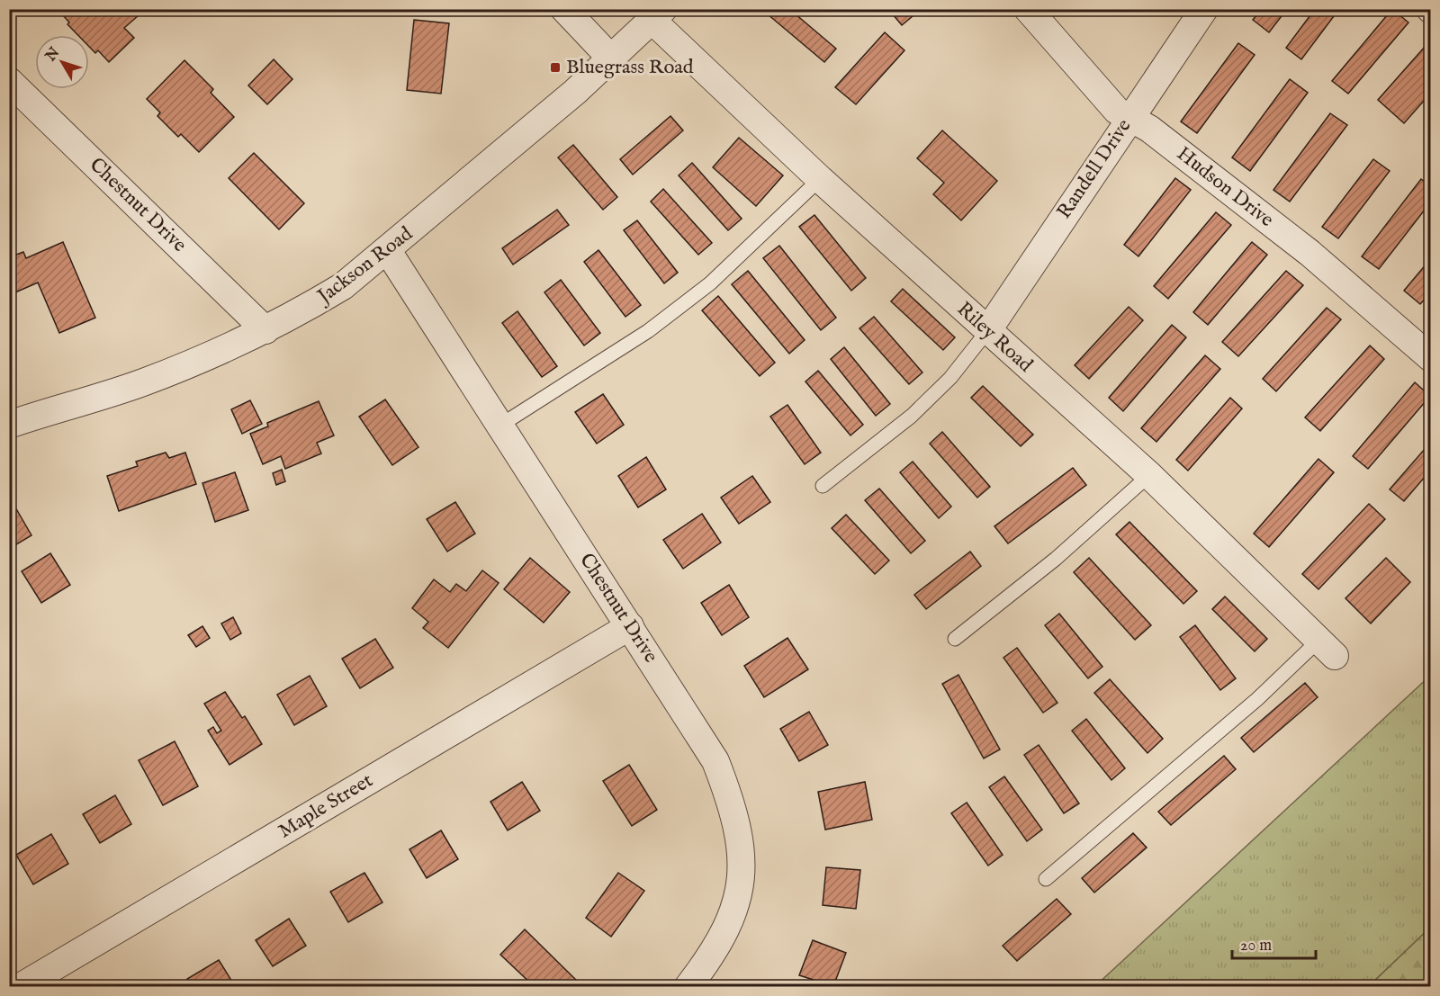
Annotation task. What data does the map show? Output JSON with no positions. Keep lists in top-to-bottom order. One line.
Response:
{"streets":{"street":["Randell Drive","Hudson Drive","Chestnut Drive","Jackson Road","Riley Road","Maple Street"]},"crossings":[["Randell Drive","Hudson Drive"],["Randell Drive","Riley Road"],["Chestnut Drive","Jackson Road"],["Chestnut Drive","Maple Street"],["Jackson Road","Riley Road"]],"places":{"transit":["Bluegrass Road"]},"scale_bar":"20 m","north":"top left"}
